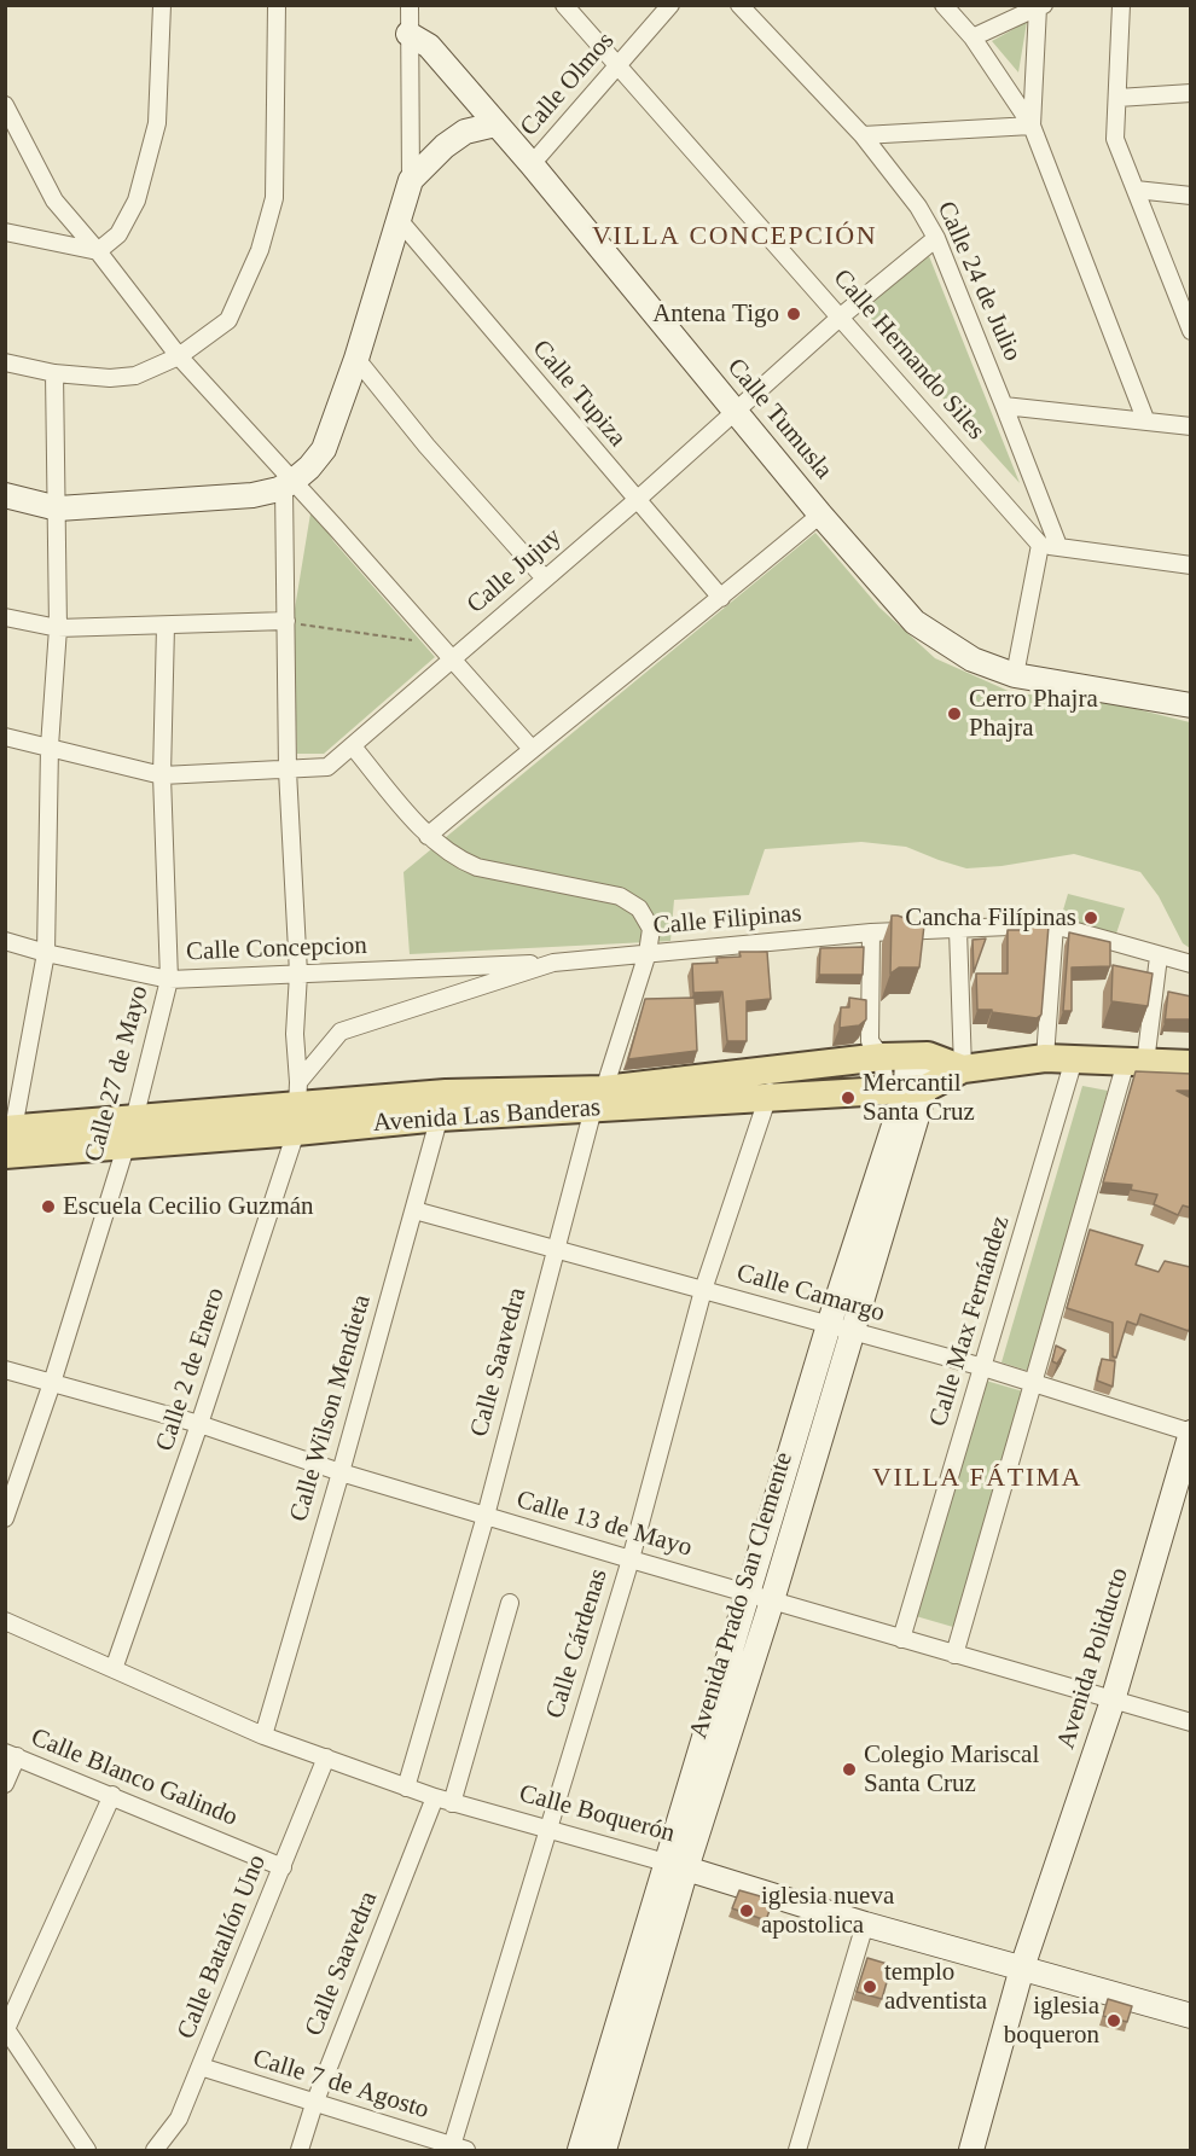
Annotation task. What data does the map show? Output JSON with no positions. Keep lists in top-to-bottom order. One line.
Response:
{"streets":{"main road":["Avenida Las Banderas"],"street":["Calle Olmos","Calle 24 de Julio","Calle Hernando Siles","Calle Tupiza","Calle Tumusla","Calle Jujuy","Calle Filipinas","Calle Concepcion","Calle 27 de Mayo","Calle Camargo","Calle Max Fernández","Calle Saavedra","Calle 2 de Enero","Calle Wilson Mendieta","Calle 13 de Mayo","Avenida Prado San Clemente","Calle Cárdenas","Avenida Poliducto","Calle Blanco Galindo","Calle Boquerón","Calle Batallón Uno","Calle 7 de Agosto"]},"crossings":[["Calle Olmos","Calle Hernando Siles"],["Calle Olmos","Calle Tumusla"],["Calle 24 de Julio","Calle Jujuy"],["Calle Hernando Siles","Calle Jujuy"],["Calle Tupiza","Calle Jujuy"],["Calle Tumusla","Calle Jujuy"],["Calle Filipinas","Calle Concepcion"],["Calle Filipinas","Avenida Las Banderas"],["Calle Filipinas","Calle Saavedra"],["Calle Filipinas","Calle 2 de Enero"],["Calle Concepcion","Calle 27 de Mayo"],["Calle 27 de Mayo","Avenida Las Banderas"],["Calle 27 de Mayo","Calle 13 de Mayo"],["Avenida Las Banderas","Calle Max Fernández"],["Avenida Las Banderas","Calle Saavedra"],["Avenida Las Banderas","Calle 2 de Enero"],["Avenida Las Banderas","Calle Wilson Mendieta"],["Avenida Las Banderas","Avenida Prado San Clemente"],["Avenida Las Banderas","Calle Cárdenas"],["Calle Camargo","Calle Max Fernández"],["Calle Camargo","Calle Saavedra"],["Calle Camargo","Calle Wilson Mendieta"],["Calle Camargo","Avenida Prado San Clemente"],["Calle Camargo","Calle Cárdenas"],["Calle Camargo","Avenida Poliducto"],["Calle Max Fernández","Calle 13 de Mayo"],["Calle Saavedra","Calle 13 de Mayo"],["Calle Saavedra","Calle Boquerón"],["Calle Saavedra","Calle 7 de Agosto"],["Calle 2 de Enero","Calle 13 de Mayo"],["Calle 2 de Enero","Calle Boquerón"],["Calle Wilson Mendieta","Calle 13 de Mayo"],["Calle Wilson Mendieta","Calle Boquerón"],["Calle 13 de Mayo","Avenida Prado San Clemente"],["Calle 13 de Mayo","Calle Cárdenas"],["Calle 13 de Mayo","Avenida Poliducto"],["Avenida Prado San Clemente","Calle Boquerón"],["Calle Cárdenas","Calle Boquerón"],["Calle Cárdenas","Calle 7 de Agosto"],["Avenida Poliducto","Calle Boquerón"],["Calle Blanco Galindo","Calle Batallón Uno"],["Calle Boquerón","Calle Batallón Uno"],["Calle Batallón Uno","Calle 7 de Agosto"]],"districts":["VILLA CONCEPCIÓN","VILLA FÁTIMA"],"places":["Antena Tigo","Cerro Phajra Phajra","Cancha Filípinas","Mercantil Santa Cruz","Escuela Cecilio Guzmán","Colegio Mariscal Santa Cruz","iglesia nueva apostolica","templo adventista","iglesia boqueron"]}
